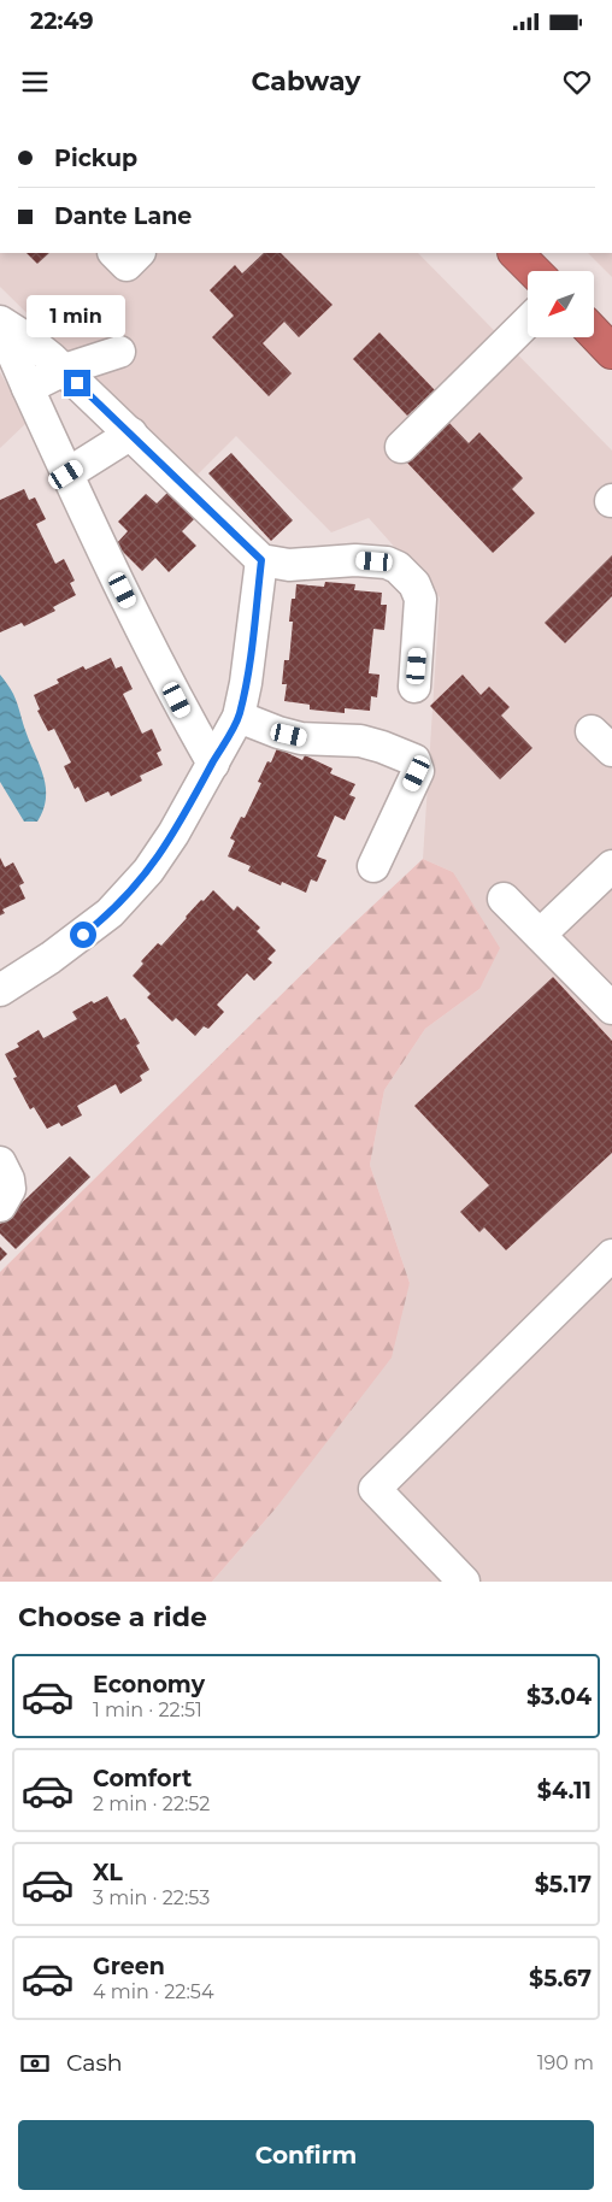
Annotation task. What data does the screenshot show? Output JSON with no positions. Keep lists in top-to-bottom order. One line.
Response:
{"north":"bottom left","page":{"status":"22:49","header":"Cabway","banner":["Pickup","Dante Lane"],"bubble":"1 min","heading":"Choose a ride","list":[{"name":"Economy","note":"1 min · 22:51","value":"$3.04"},{"name":"Comfort","note":"2 min · 22:52","value":"$4.11"},{"name":"XL","note":"3 min · 22:53","value":"$5.17"},{"name":"Green","note":"4 min · 22:54","value":"$5.67"}],"pay":["Cash","190 m"],"buttons":"Confirm"}}
